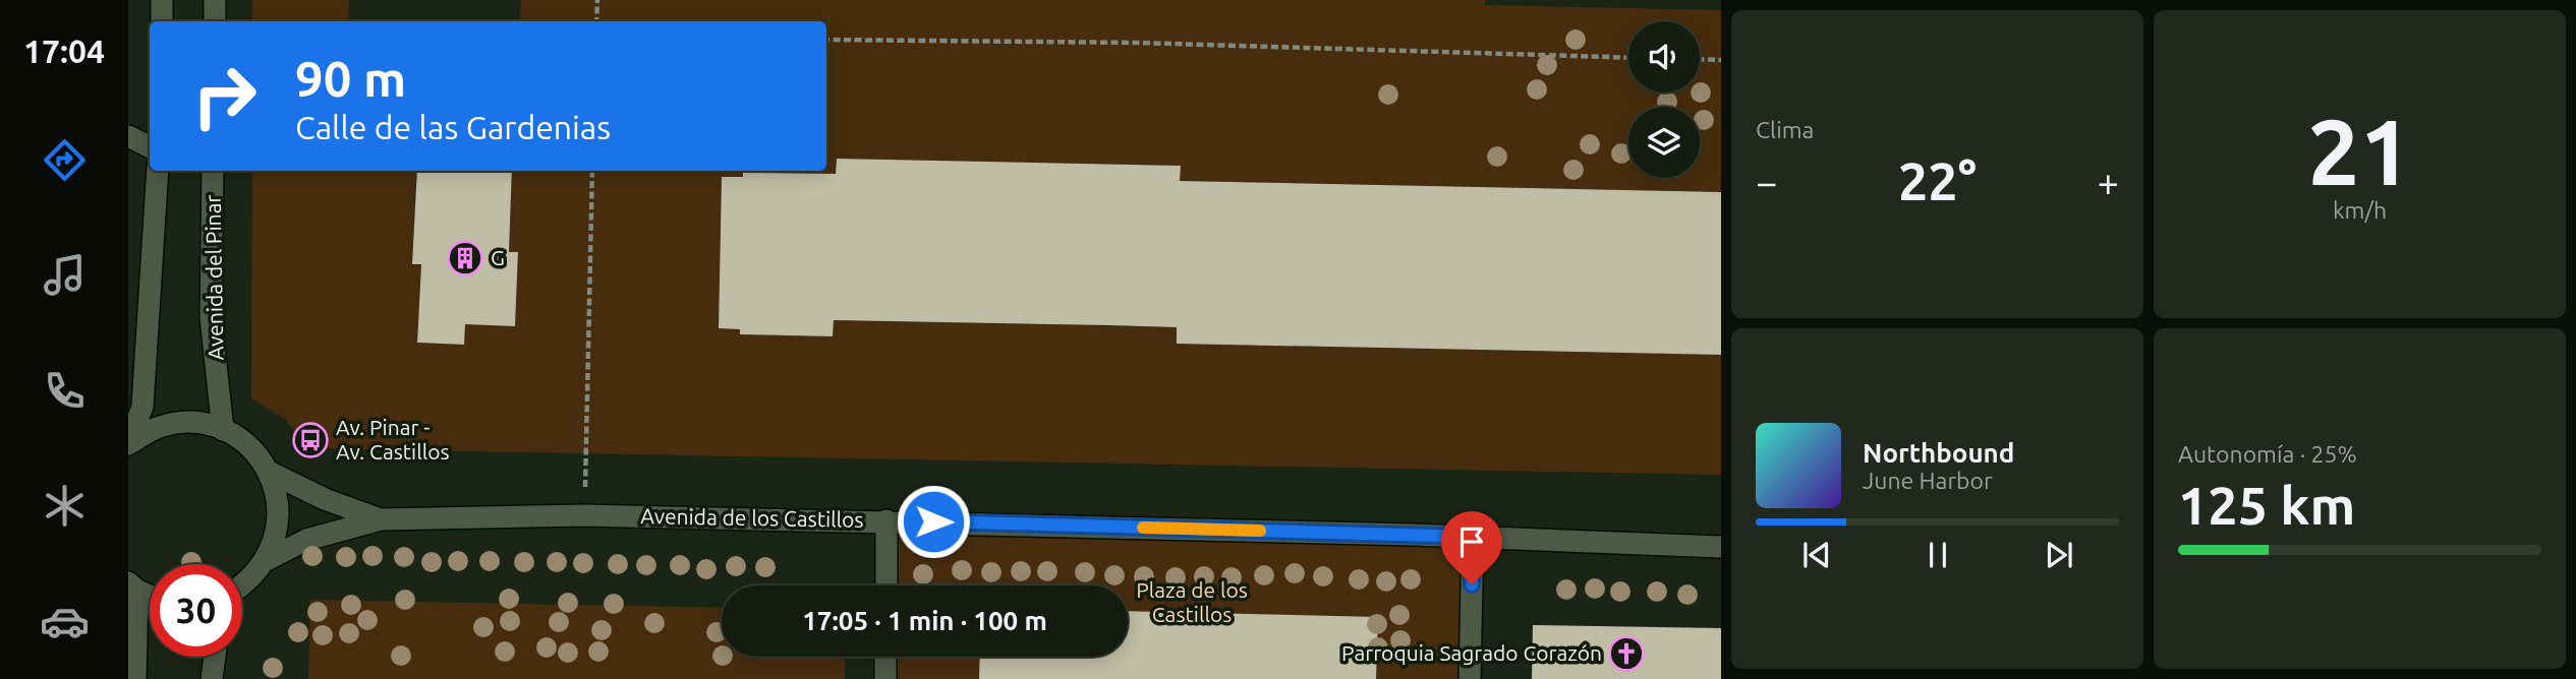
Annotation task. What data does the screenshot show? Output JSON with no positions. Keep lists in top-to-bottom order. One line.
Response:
{"streets":{"street":["Avenida del Pinar","Avenida de los Castillos"]},"parks":["Plaza de los Castillos"],"places":{"building":["G"],"bus stop":["Av. Pinar - Av. Castillos"],"church":["Parroquia Sagrado Corazón"]},"page":{"tabs":"17:04","tile":["Clima",["21","km/h"],["Autonomía · 25%","125 km"]],"turn":["90 m","Calle de las Gardenias"],"heat":["−","22°","+"],"song":["Northbound","June Harbor"],"limit":"30","trip":"17:05 · 1 min · 100 m"}}
